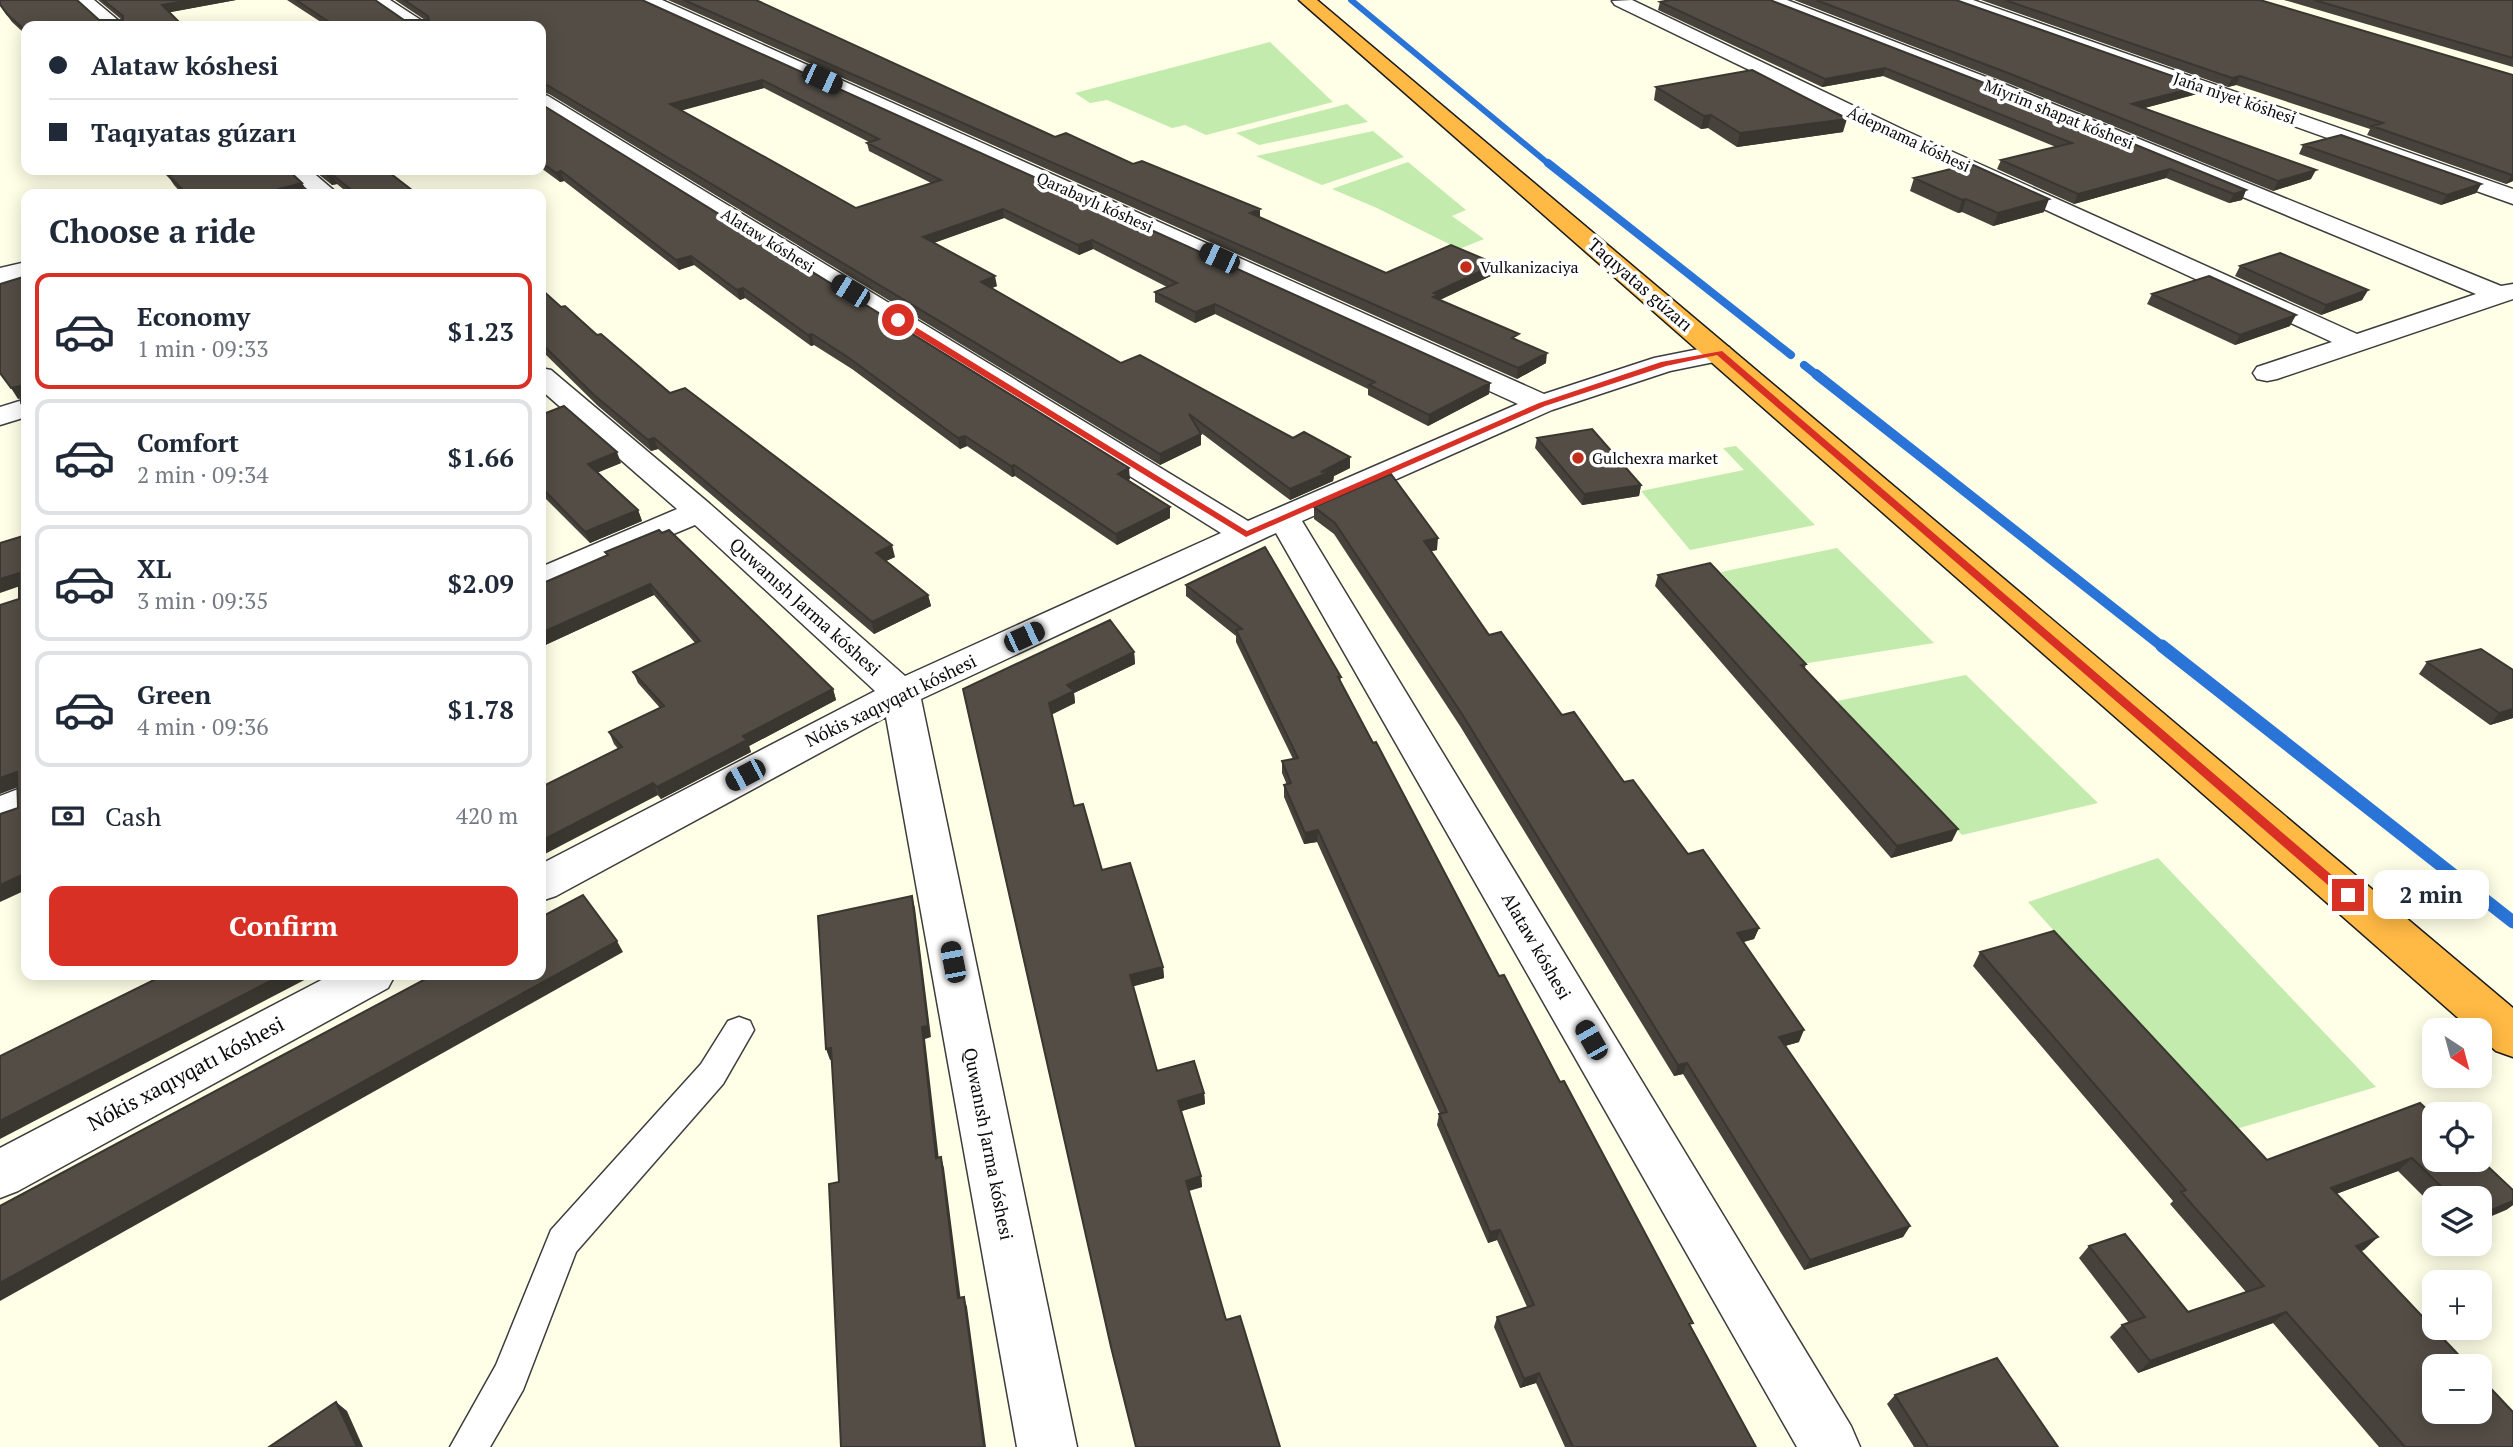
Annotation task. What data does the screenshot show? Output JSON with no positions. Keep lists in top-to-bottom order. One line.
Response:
{"streets":{"highway":["Taqıyatas gúzarı"],"street":["Jańa niyet kóshesi","Miyrim shapat kóshesi","Ádepnama kóshesi","Qarabaylı kóshesi","Alataw kóshesi","Quwanısh Jarma kóshesi","Nókis xaqıyqatı kóshesi"]},"crossings":[["Qarabaylı kóshesi","Nókis xaqıyqatı kóshesi"],["Alataw kóshesi","Nókis xaqıyqatı kóshesi"],["Taqıyatas gúzarı","Nókis xaqıyqatı kóshesi"],["Quwanısh Jarma kóshesi","Nókis xaqıyqatı kóshesi"]],"places":["Vulkanizaciya","Gulchexra market"],"north":"bottom right","page":{"banner":["Alataw kóshesi","Taqıyatas gúzarı"],"heading":"Choose a ride","list":[{"name":"Economy","note":"1 min · 09:33","value":"$1.23"},{"name":"Comfort","note":"2 min · 09:34","value":"$1.66"},{"name":"XL","note":"3 min · 09:35","value":"$2.09"},{"name":"Green","note":"4 min · 09:36","value":"$1.78"}],"pay":["Cash","420 m"],"bubble":"2 min","buttons":"Confirm","map_buttons":["+","−"]}}
